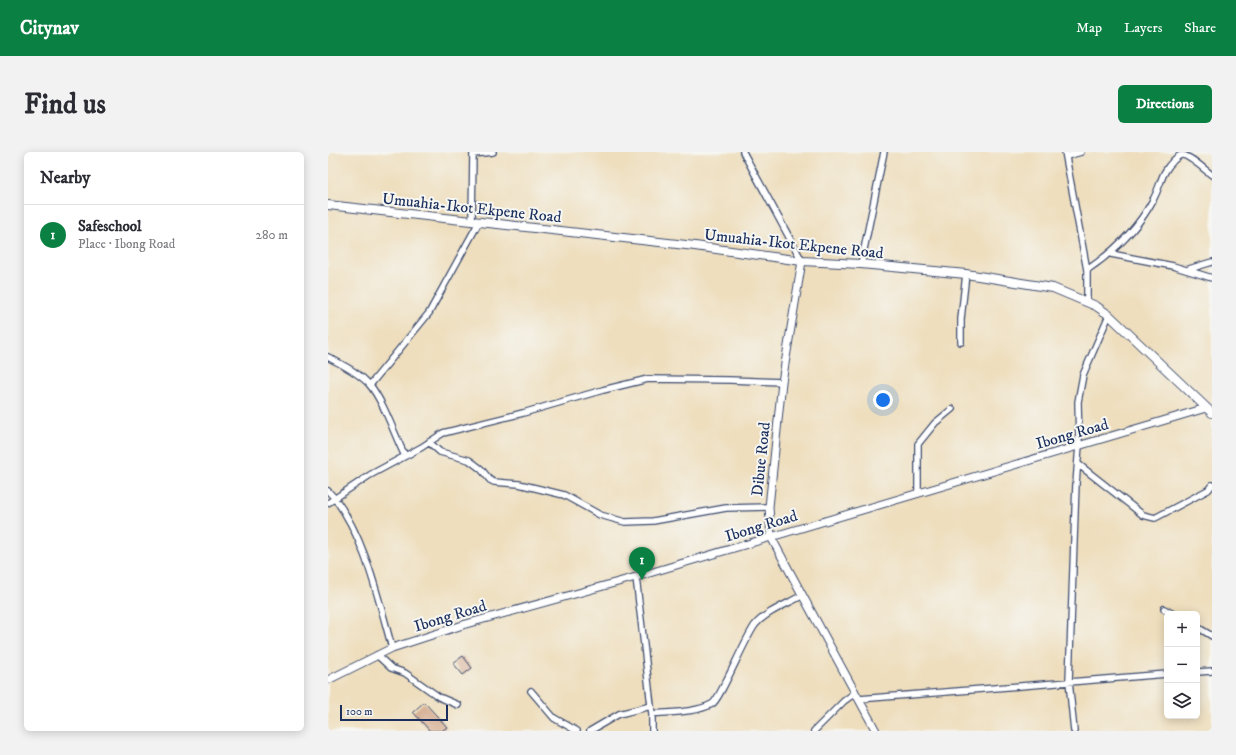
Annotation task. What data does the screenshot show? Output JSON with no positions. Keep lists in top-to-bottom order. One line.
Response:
{"streets":{"main road":["Umuahia-Ikot Ekpene Road"],"street":["Ibong Road","Dibue Road"]},"crossings":[["Umuahia-Ikot Ekpene Road","Ibong Road"],["Umuahia-Ikot Ekpene Road","Dibue Road"],["Ibong Road","Dibue Road"]],"scale_bar":"100 m","page":{"header":"Citynav","nav":["Map","Layers","Share"],"buttons":"Directions","title":"Find us","heading":"Nearby","list":[{"mark":"1","name":"Safeschool","note":"Place · Ibong Road","value":"280 m"}],"pins":"1","map_buttons":["+","−"],"scale":"100 m"}}
